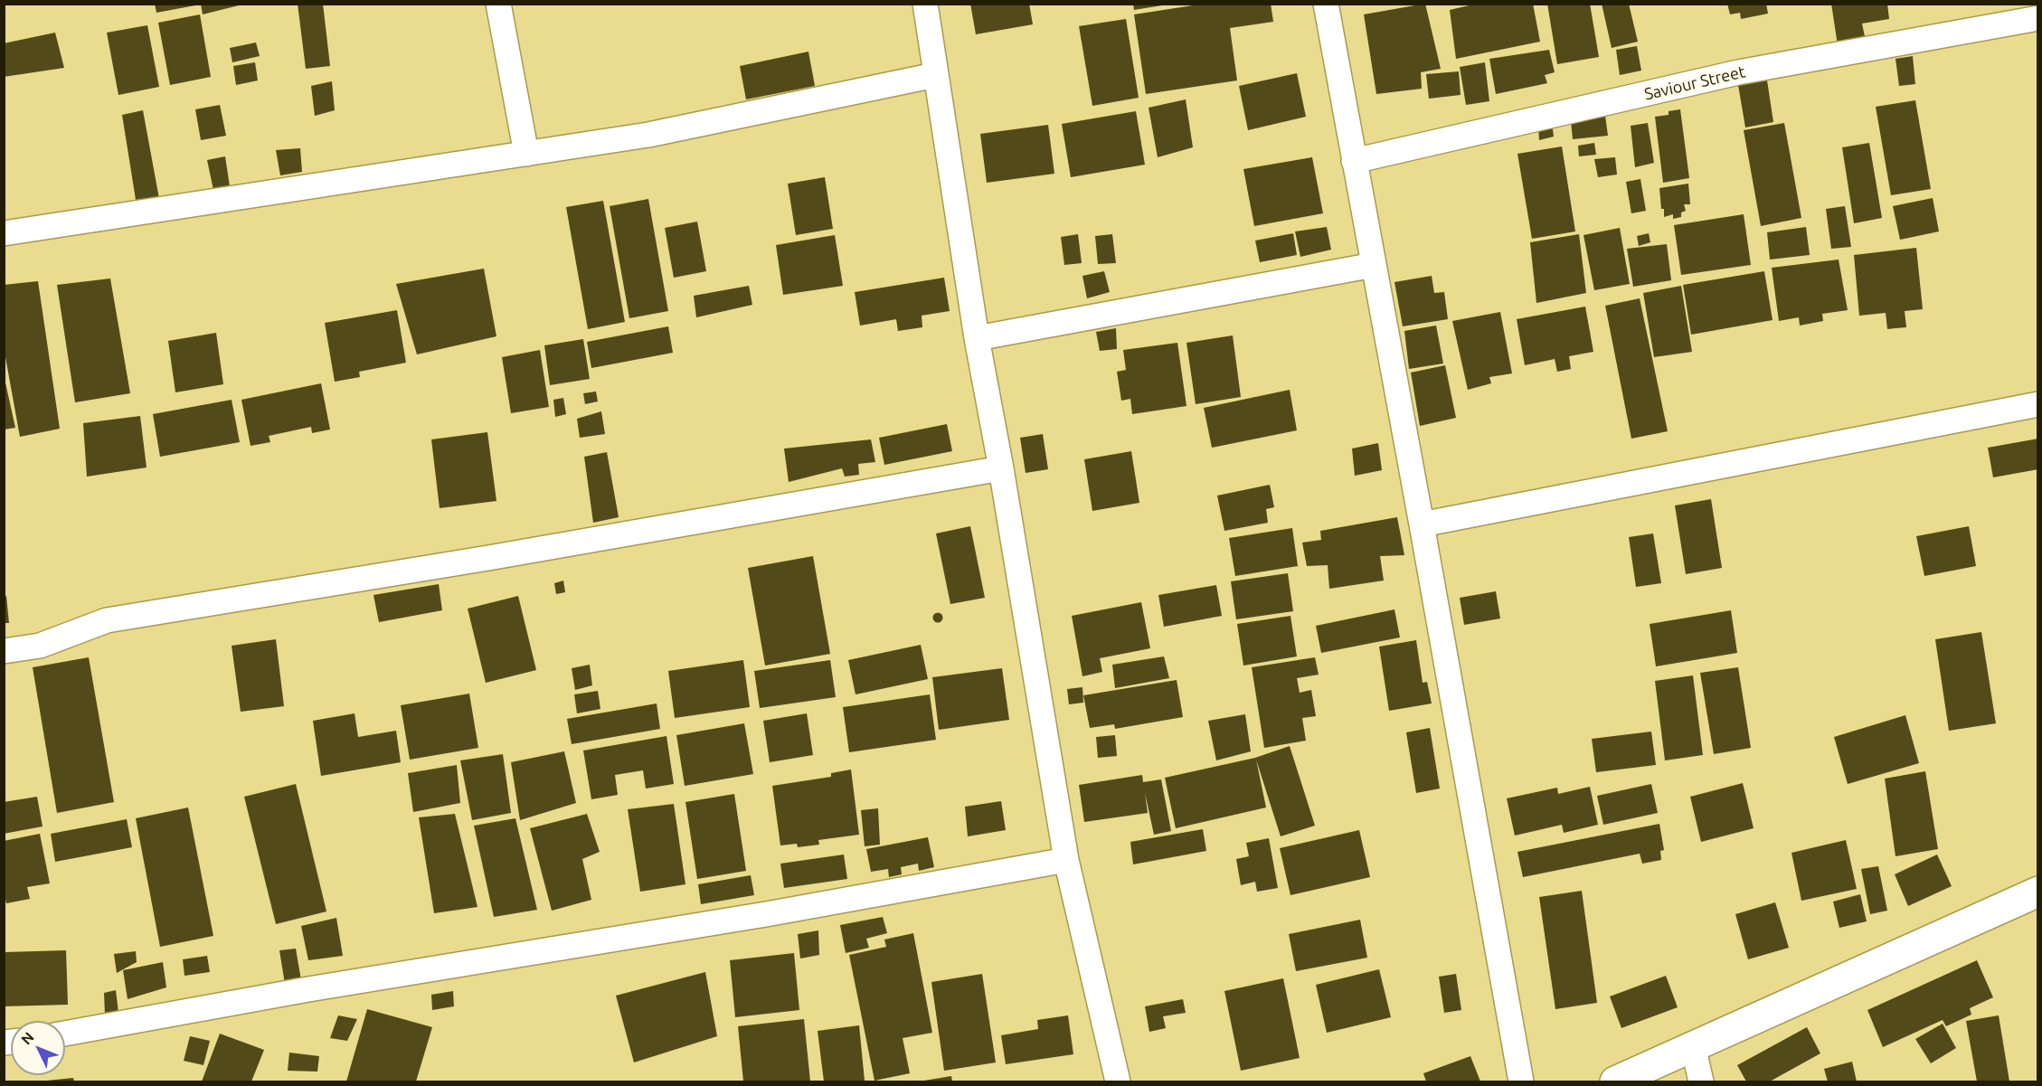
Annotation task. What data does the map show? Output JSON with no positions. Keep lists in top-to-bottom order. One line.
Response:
{"streets":{"street":["Saviour Street"]},"north":"top left"}
